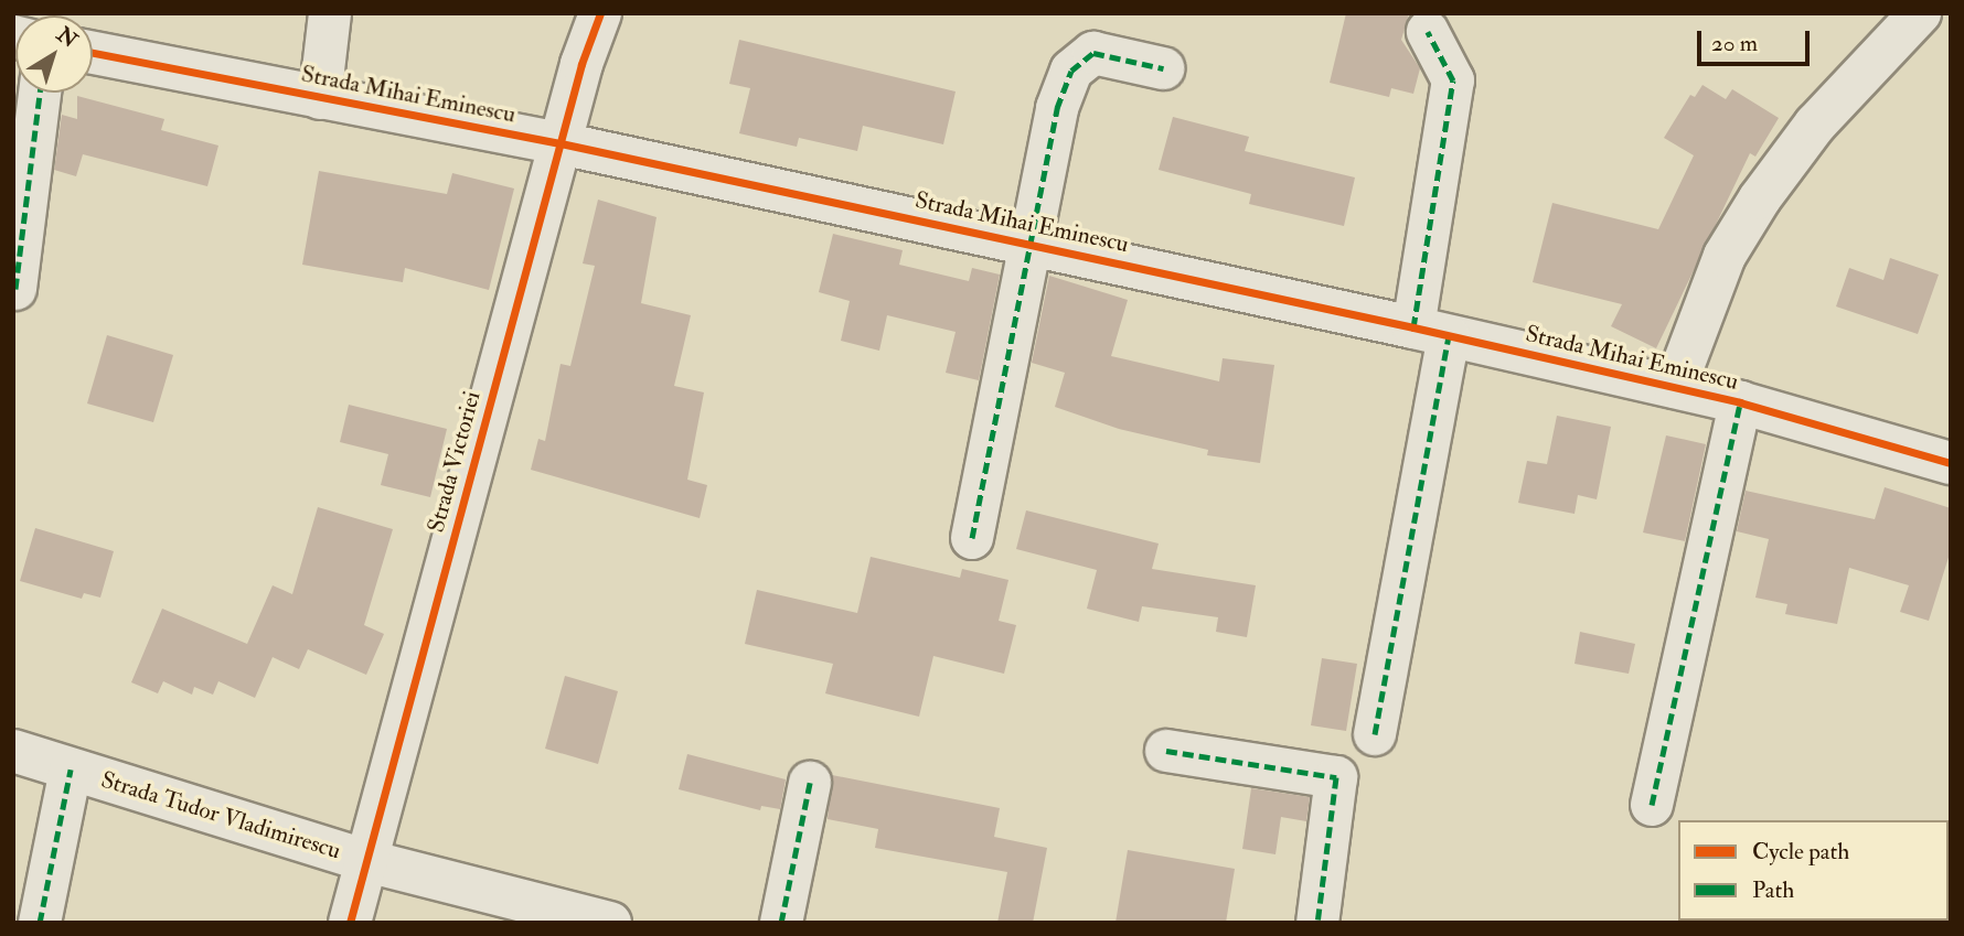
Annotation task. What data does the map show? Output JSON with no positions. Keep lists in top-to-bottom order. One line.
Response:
{"streets":{"street":["Strada Mihai Eminescu","Strada Victoriei","Strada Tudor Vladimirescu"]},"crossings":[["Strada Mihai Eminescu","Strada Victoriei"],["Strada Victoriei","Strada Tudor Vladimirescu"]],"legend":["Cycle path","Path"],"scale_bar":"20 m","north":"top right"}
